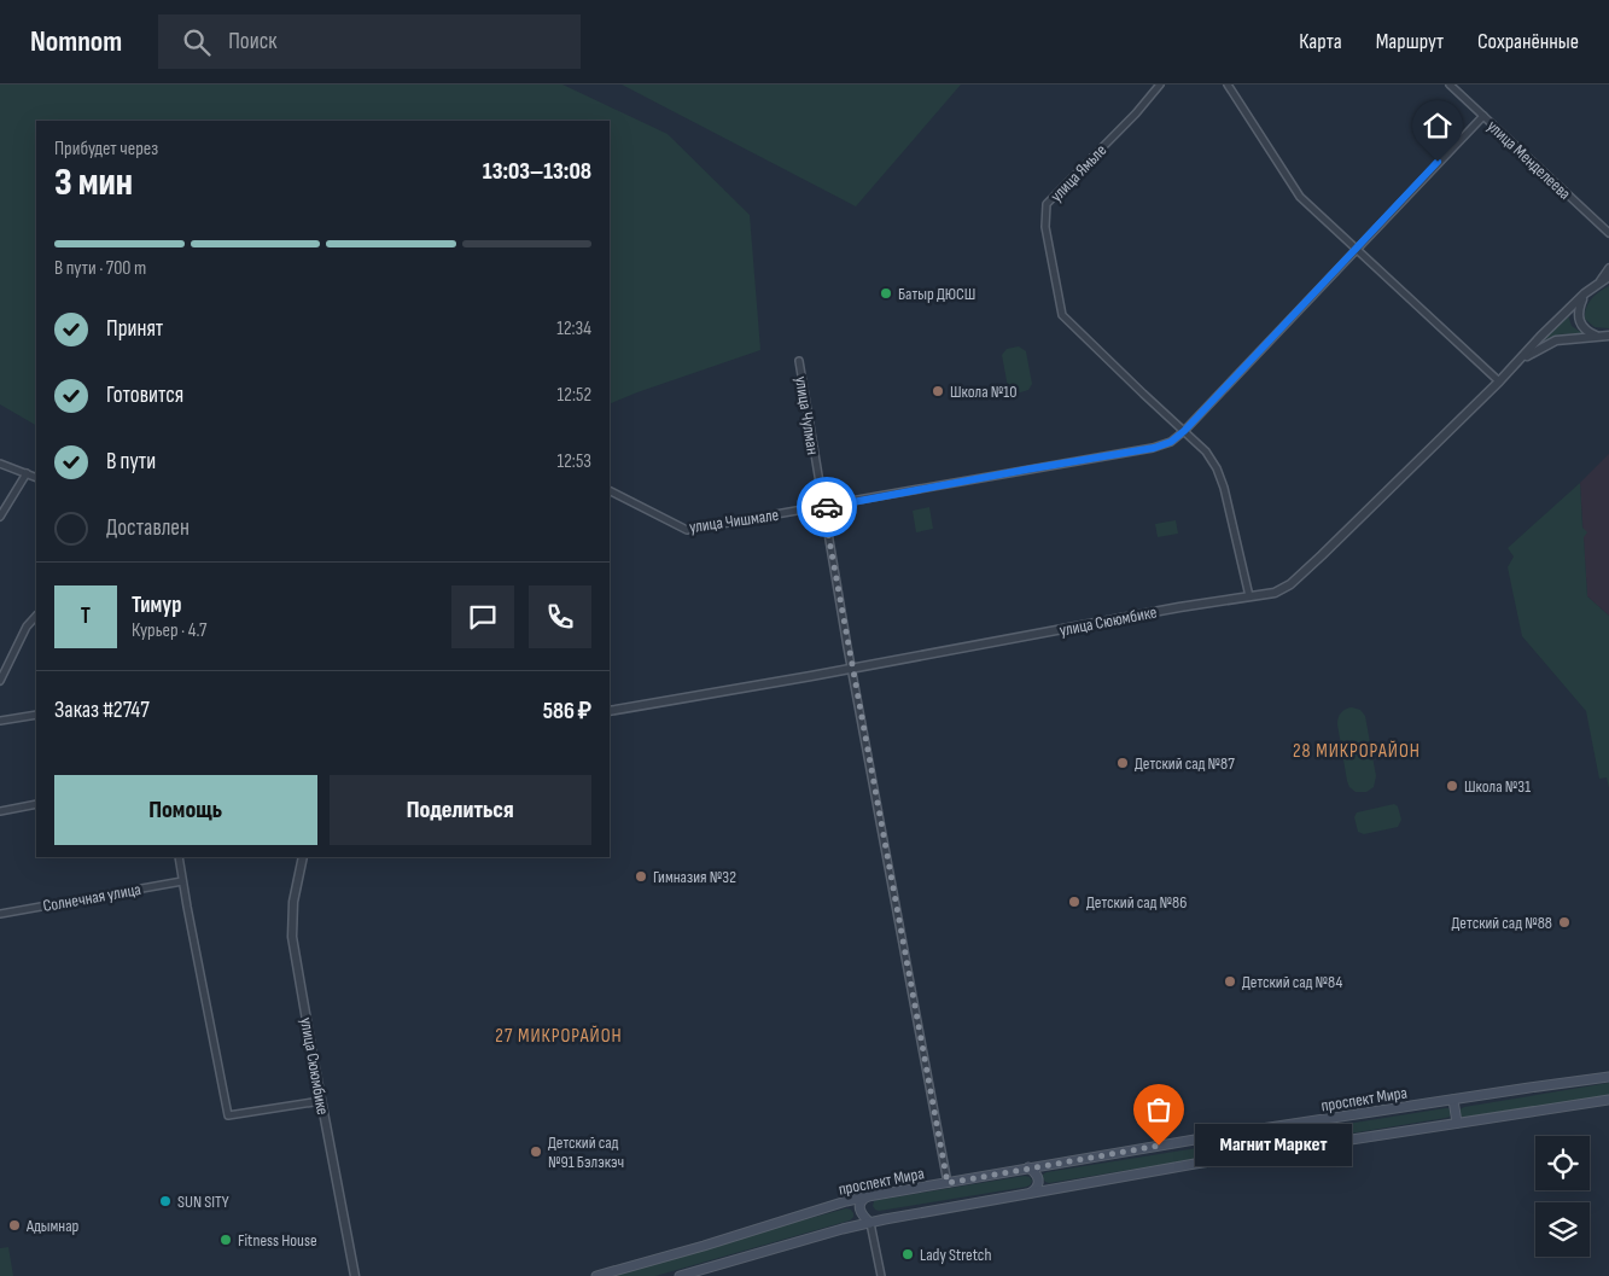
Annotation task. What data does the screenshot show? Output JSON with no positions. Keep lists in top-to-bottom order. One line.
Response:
{"streets":{"main road":["проспект Мира"],"street":["улица Менделеева","улица Ямьле","улица Чулман","улица Чишмале","улица Сююмбике","Солнечная улица"]},"crossings":[["улица Менделеева","улица Чишмале"],["улица Ямьле","улица Чишмале"],["улица Чулман","улица Чишмале"],["улица Чулман","улица Сююмбике"],["улица Чулман","проспект Мира"]],"districts":["28 МИКРОРАЙОН","27 МИКРОРАЙОН"],"places":["Батыр ДЮСШ","Школа №10","Детский сад №87","Школа №31","Гимназия №32","Детский сад №86","Детский сад №88","Детский сад №84","Магнит Маркет","Детский сад №91 Бэлэкэч","SUN SITY","Адымнар","Fitness House","Lady Stretch"],"page":{"header":"Nomnom","search":"Поиск","nav":["Карта","Маршрут","Сохранённые"],"heading":["3 мин","Прибудет через","13:03–13:08"],"panel":["Тимур","Курьер · 4.7","Заказ #2747","586 ₽"],"bar":"В пути · 700 m","list":[["Принят","12:34"],["Готовится","12:52"],["В пути","12:53"],"Доставлен"],"round":"Т","buttons":["Помощь","Поделиться"],"bubble":"Магнит Маркет"}}
